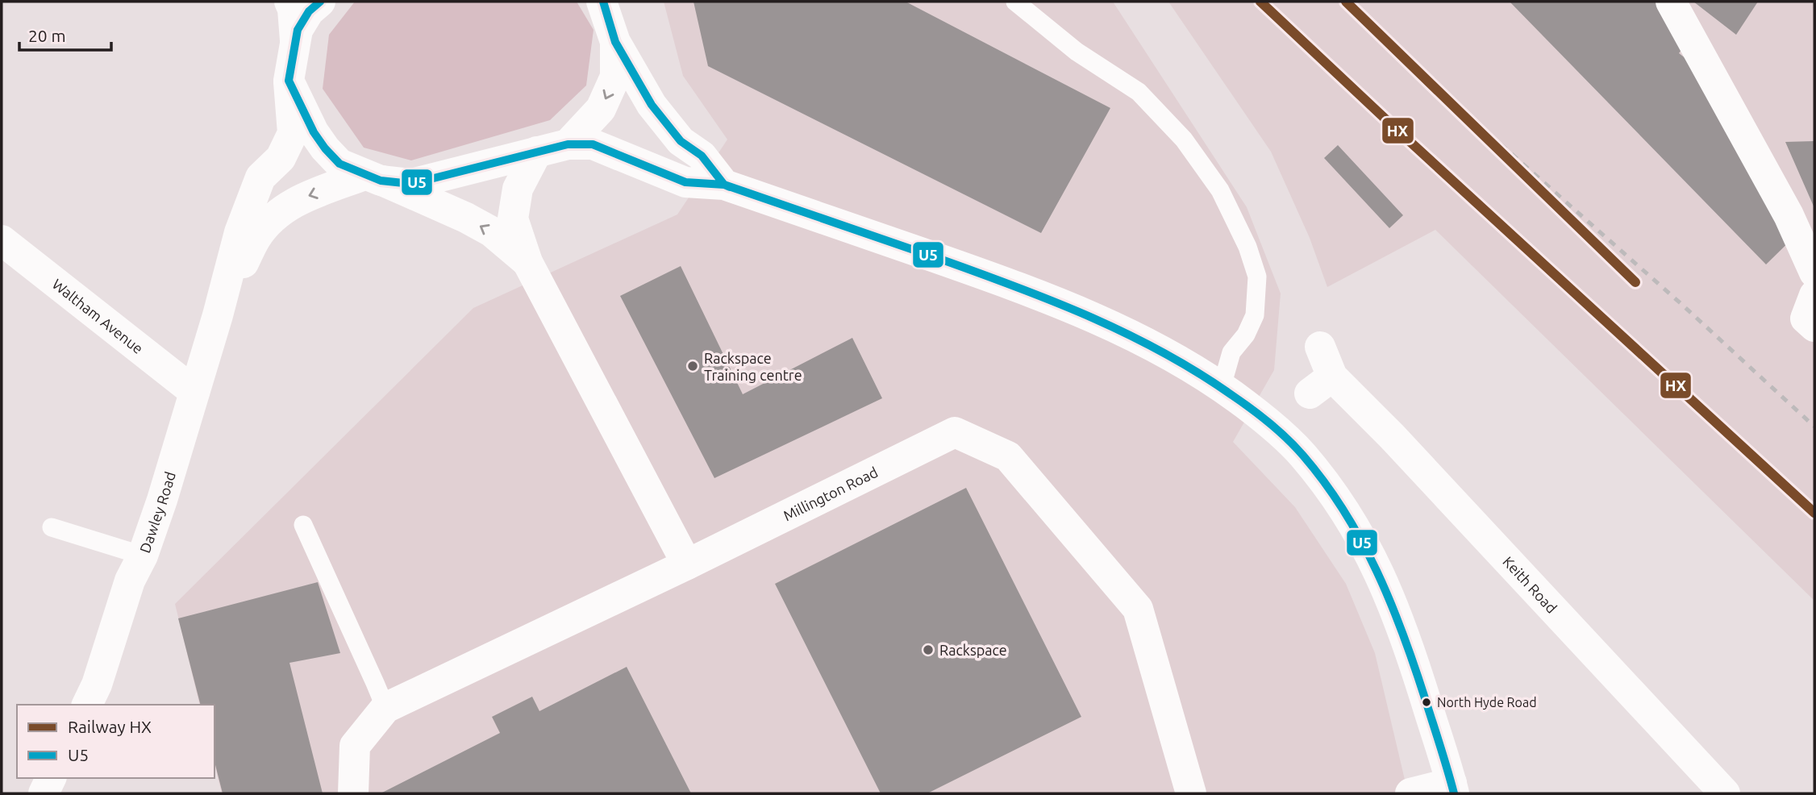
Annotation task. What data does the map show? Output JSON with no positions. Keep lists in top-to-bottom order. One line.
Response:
{"streets":{"street":["Waltham Avenue","Millington Road","Dawley Road","Keith Road"]},"crossings":[["Waltham Avenue","Dawley Road"]],"places":["Rackspace Training centre","Rackspace","North Hyde Road"],"lines":["rail line HX","transit line U5"],"legend":["Railway HX","U5"],"scale_bar":"20 m"}
